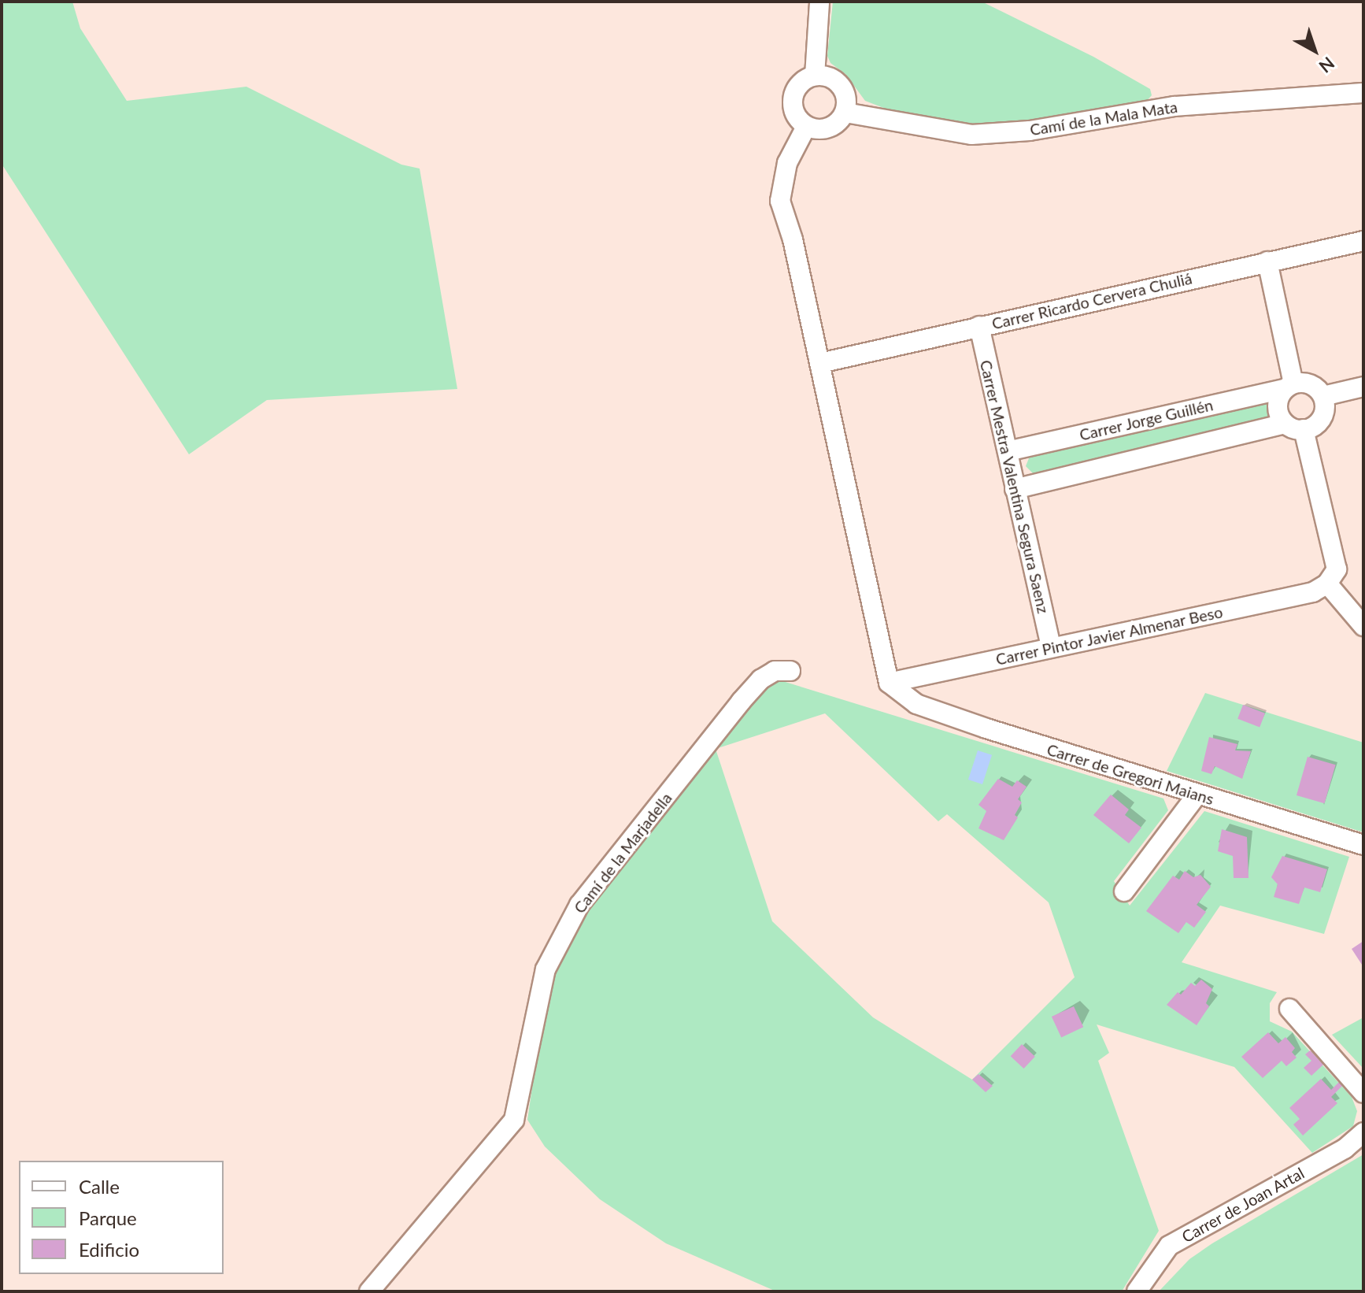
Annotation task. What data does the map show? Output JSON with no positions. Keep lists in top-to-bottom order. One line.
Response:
{"streets":{"street":["Camí de la Mala Mata","Carrer Ricardo Cervera Chuliá","Carrer Jorge Guillén","Carrer Mestra Valentina Segura Saenz","Carrer Pintor Javier Almenar Beso","Carrer de Gregori Maians","Camí de la Marjadella","Carrer de Joan Artal"]},"crossings":[["Carrer Ricardo Cervera Chuliá","Carrer Mestra Valentina Segura Saenz"],["Carrer Jorge Guillén","Carrer Mestra Valentina Segura Saenz"],["Carrer Mestra Valentina Segura Saenz","Carrer Pintor Javier Almenar Beso"],["Carrer Pintor Javier Almenar Beso","Carrer de Gregori Maians"]],"legend":["Calle","Parque","Edificio"],"north":"bottom right"}
